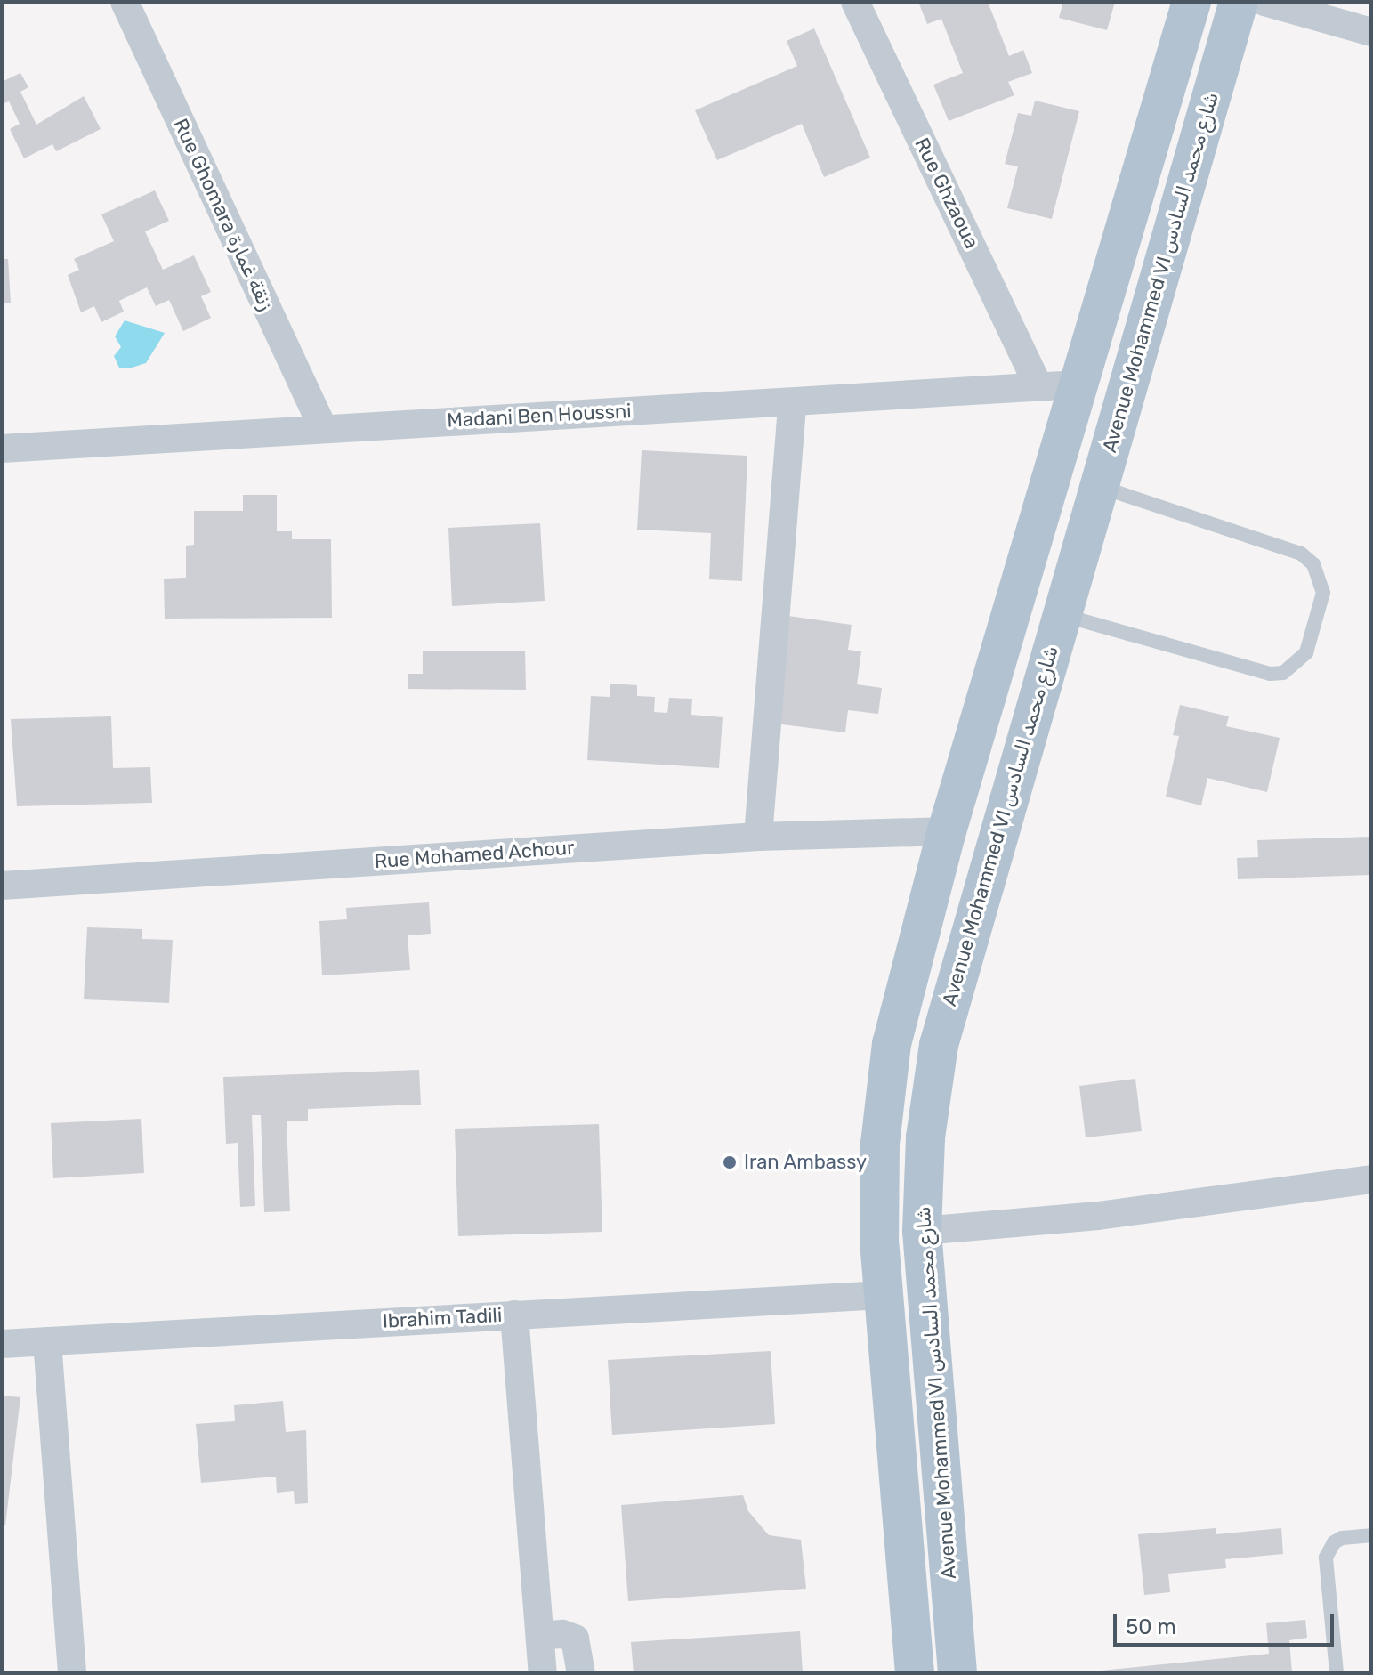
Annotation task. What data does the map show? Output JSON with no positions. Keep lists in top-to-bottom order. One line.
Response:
{"streets":{"main road":["Avenue Mohammed VI شارع محمد السادس"],"street":["Rue Ghzaoua","Rue Ghomara زنقة غمارة","Madani Ben Houssni","Rue Mohamed Achour","Ibrahim Tadili"]},"crossings":[["Rue Ghzaoua","Madani Ben Houssni"],["Rue Ghomara زنقة غمارة","Madani Ben Houssni"]],"places":["Iran Ambassy"],"scale_bar":"50 m"}
